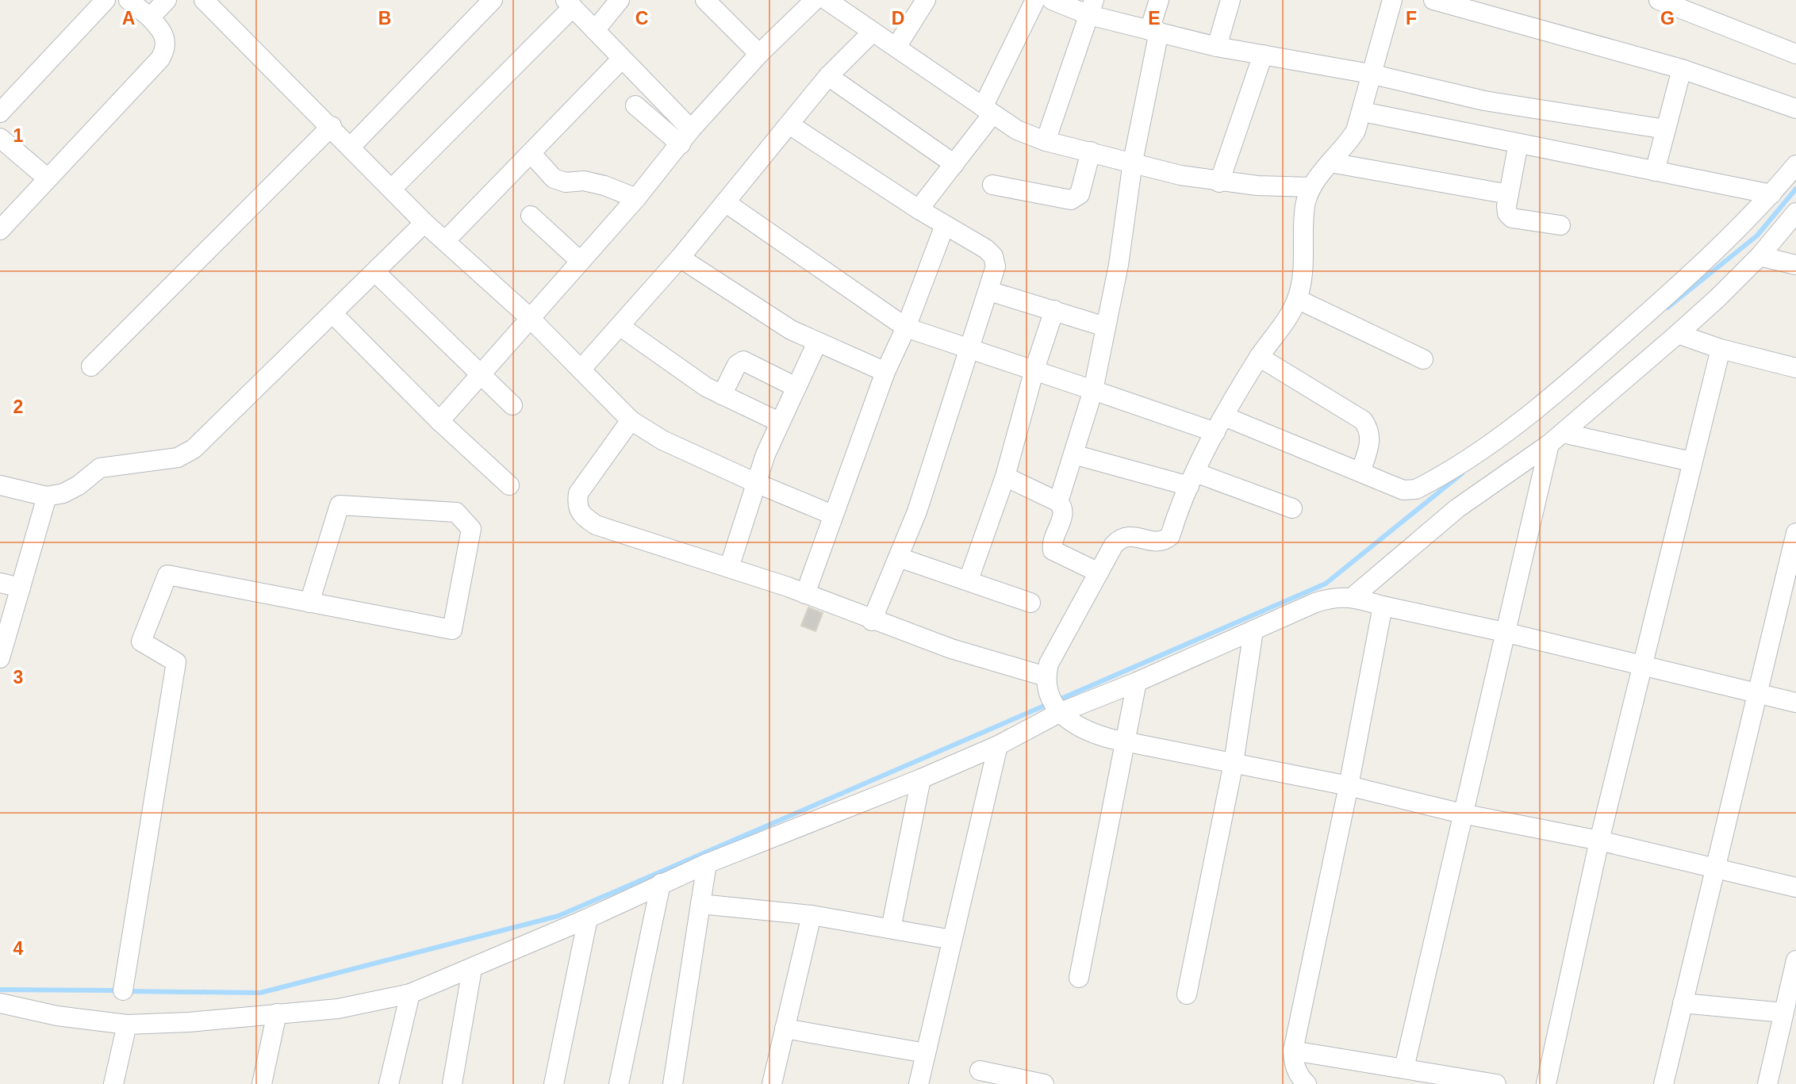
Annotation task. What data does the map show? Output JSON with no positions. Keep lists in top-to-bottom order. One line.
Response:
{"grid":{"columns":["A","B","C","D","E","F","G"],"rows":["1","2","3","4"]}}
